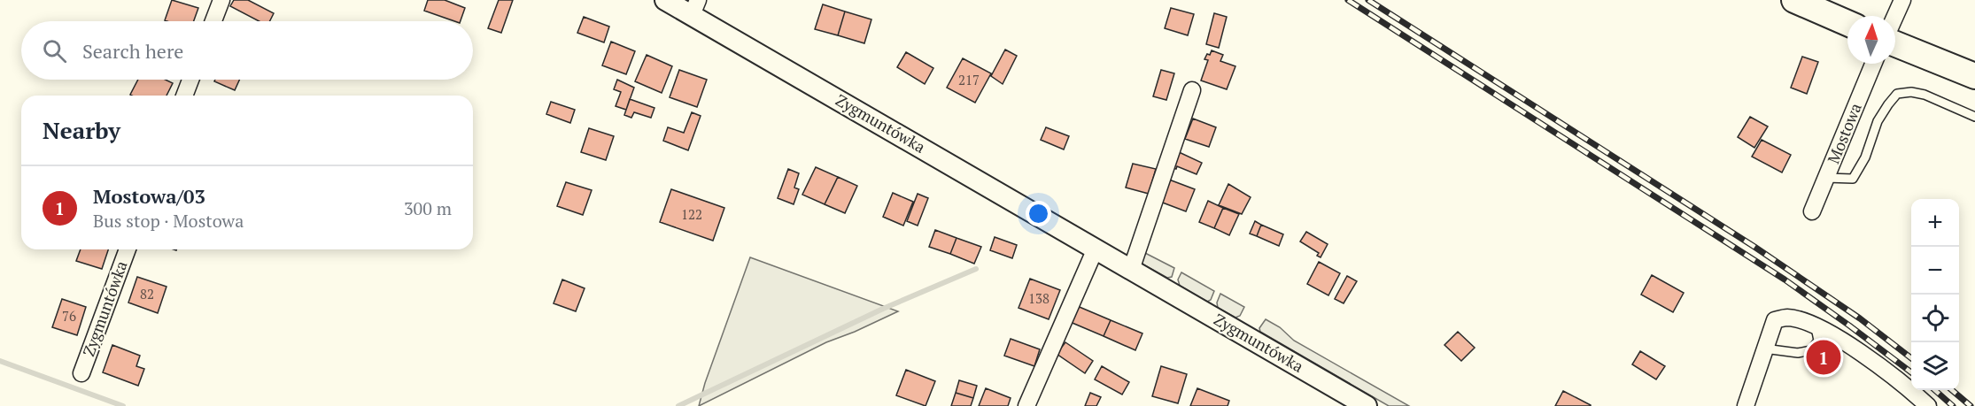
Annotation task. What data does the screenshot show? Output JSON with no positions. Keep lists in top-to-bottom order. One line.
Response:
{"streets":{"street":["Zygmuntówka","Mostowa"]},"house_numbers":["217","122","82","138","76"],"north":"top","page":{"search":"Search here","heading":"Nearby","list":[{"mark":"1","name":"Mostowa/03","note":"Bus stop · Mostowa","value":"300 m"}],"map_buttons":["+","−"],"pins":"1"}}
